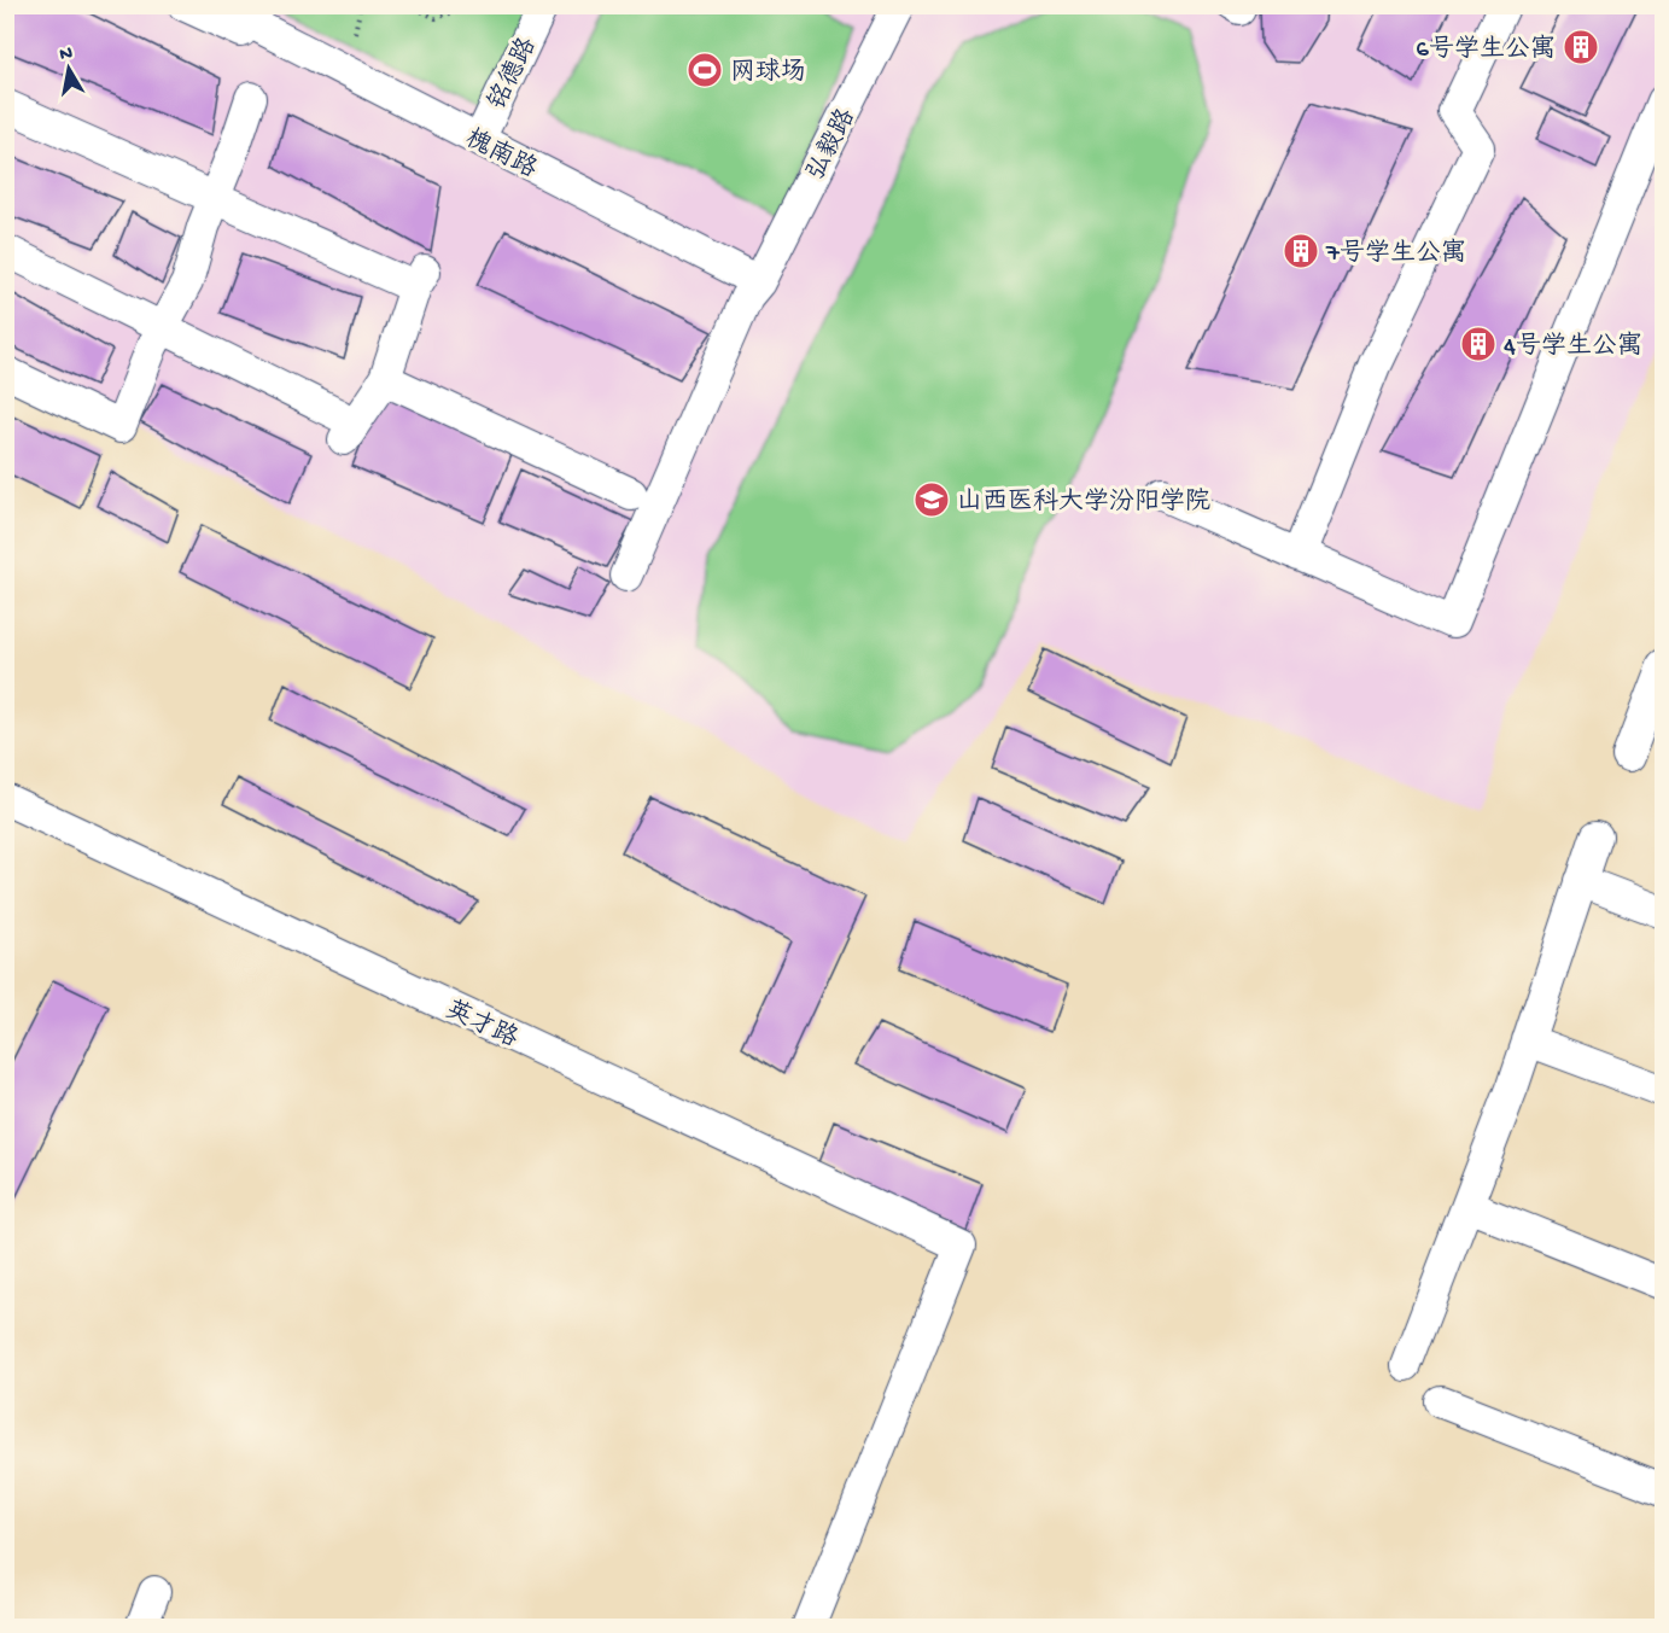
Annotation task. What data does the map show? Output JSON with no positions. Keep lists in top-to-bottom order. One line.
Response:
{"streets":{"street":["铭德路","弘毅路","槐南路","英才路"]},"crossings":[["铭德路","槐南路"],["弘毅路","槐南路"]],"places":{"building":["6号学生公寓","7号学生公寓","4号学生公寓"],"sports":["网球场"],"school or university":["山西医科大学汾阳学院"]},"north":"top"}
